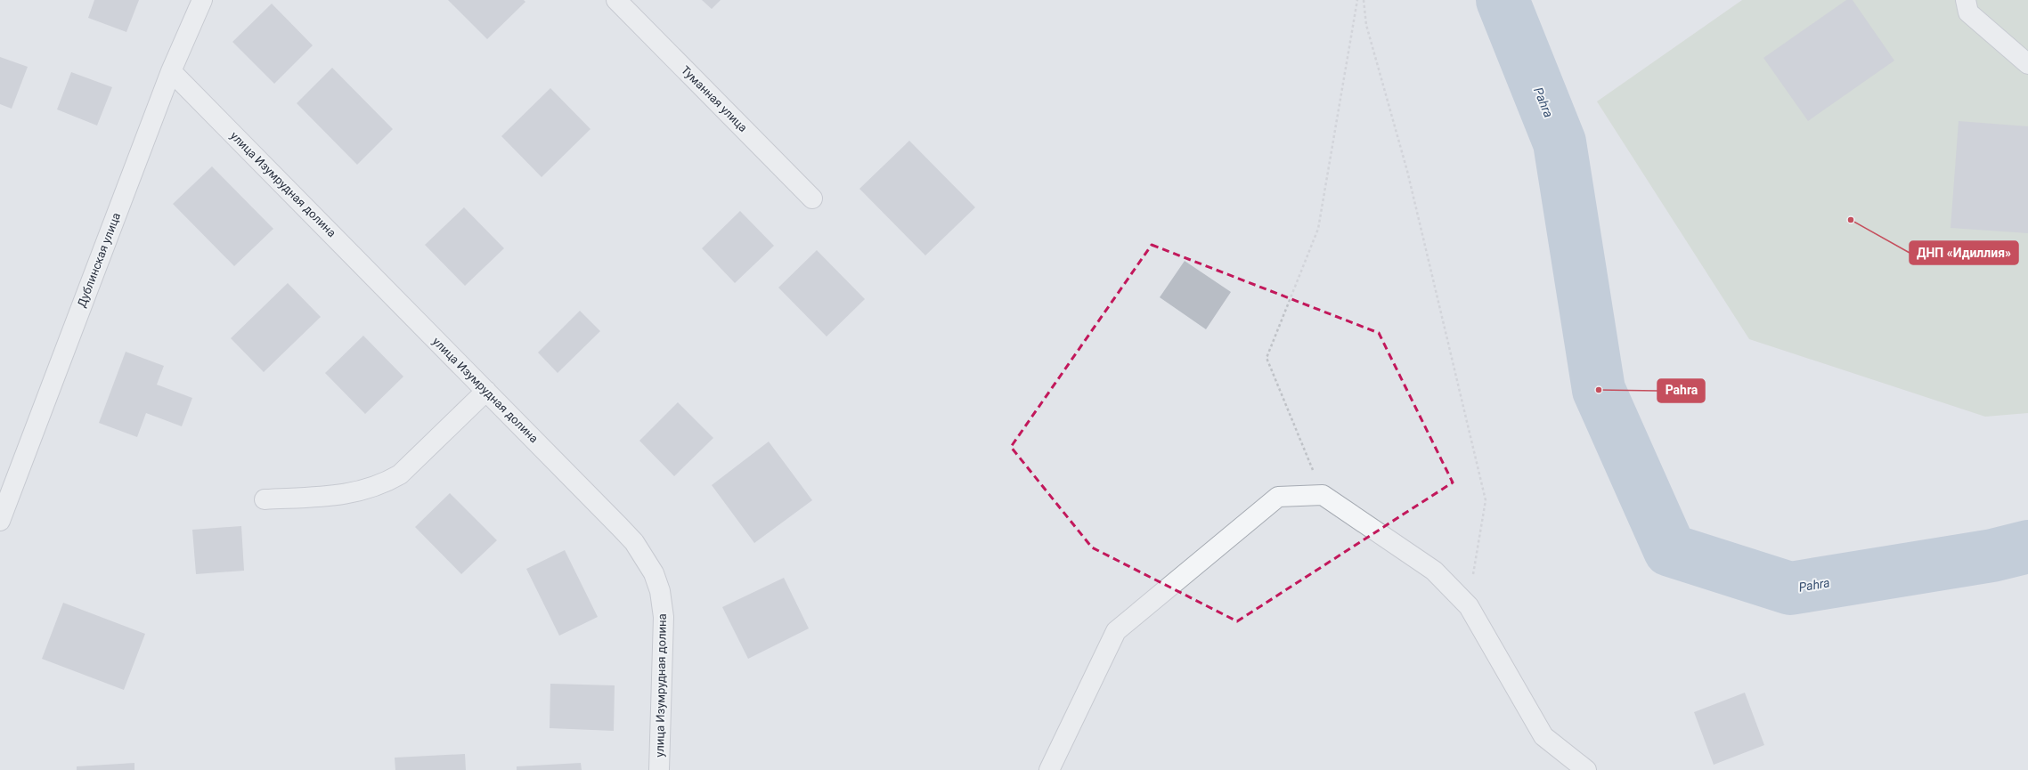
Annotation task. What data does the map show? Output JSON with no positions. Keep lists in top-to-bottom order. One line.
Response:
{"streets":{"street":["Туманная улица","улица Изумрудная долина","Дублинская улица"]},"crossings":[["улица Изумрудная долина","Дублинская улица"]],"water":["Pahra"],"places":["ДНП «Идиллия»","Pahra"]}
